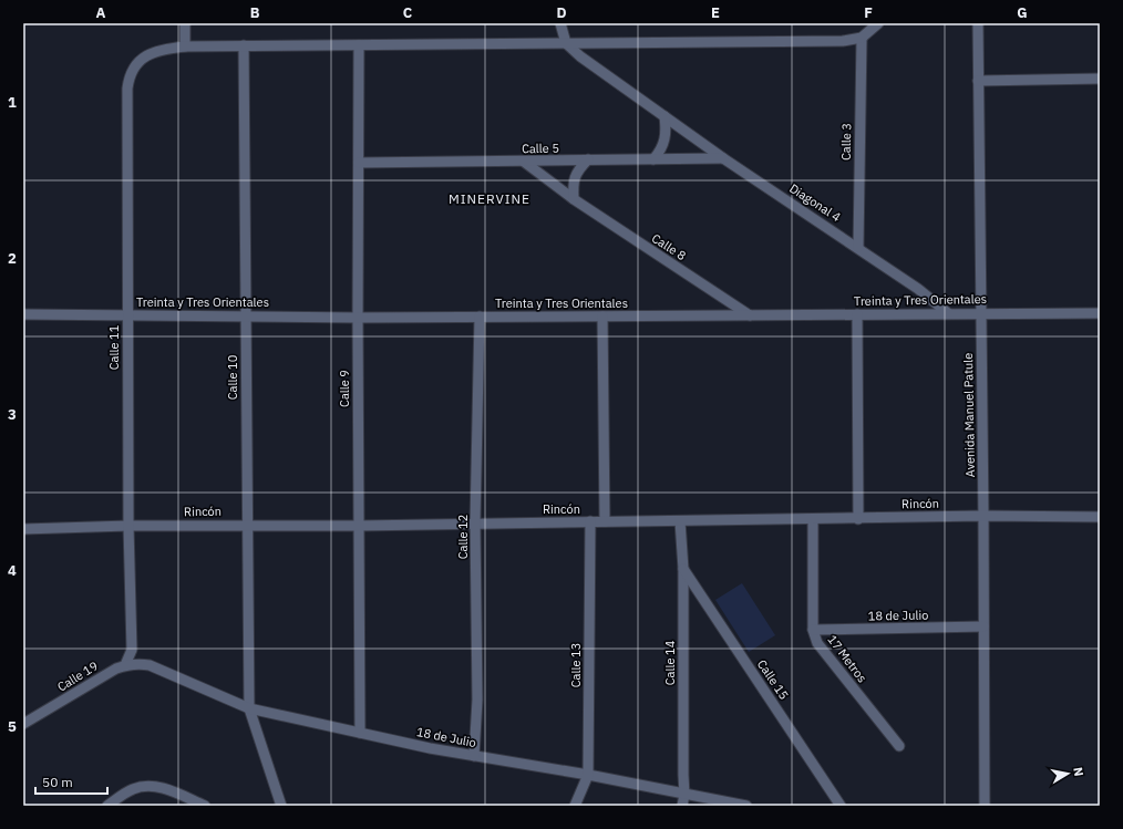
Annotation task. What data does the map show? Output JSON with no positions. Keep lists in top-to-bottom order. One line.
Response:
{"streets":{"street":["Calle 3","Calle 5","Diagonal 4","Calle 8","Treinta y Tres Orientales","Calle 11","Calle 10","Calle 9","Avenida Manuel Patule","Rincón","Calle 12","18 de Julio","17 Metros","Calle 14","Calle 13","Calle 19","Calle 15"]},"crossings":[["Calle 3","Diagonal 4"],["Calle 5","Diagonal 4"],["Calle 5","Calle 8"],["Calle 5","Calle 9"],["Diagonal 4","Treinta y Tres Orientales"],["Calle 8","Treinta y Tres Orientales"],["Treinta y Tres Orientales","Calle 11"],["Treinta y Tres Orientales","Calle 10"],["Treinta y Tres Orientales","Calle 9"],["Treinta y Tres Orientales","Avenida Manuel Patule"],["Treinta y Tres Orientales","Calle 12"],["Calle 11","Rincón"],["Calle 11","18 de Julio"],["Calle 11","Calle 19"],["Calle 10","Rincón"],["Calle 10","18 de Julio"],["Calle 9","Rincón"],["Calle 9","18 de Julio"],["Avenida Manuel Patule","Rincón"],["Avenida Manuel Patule","18 de Julio"],["Rincón","Calle 12"],["Rincón","17 Metros"],["Rincón","Calle 14"],["Rincón","Calle 13"],["Calle 12","18 de Julio"],["18 de Julio","17 Metros"],["18 de Julio","Calle 14"],["18 de Julio","Calle 13"],["18 de Julio","Calle 19"],["Calle 14","Calle 15"]],"districts":["MINERVINE"],"scale_bar":"50 m","north":"right","grid":{"columns":["A","B","C","D","E","F","G"],"rows":["1","2","3","4","5"]}}
